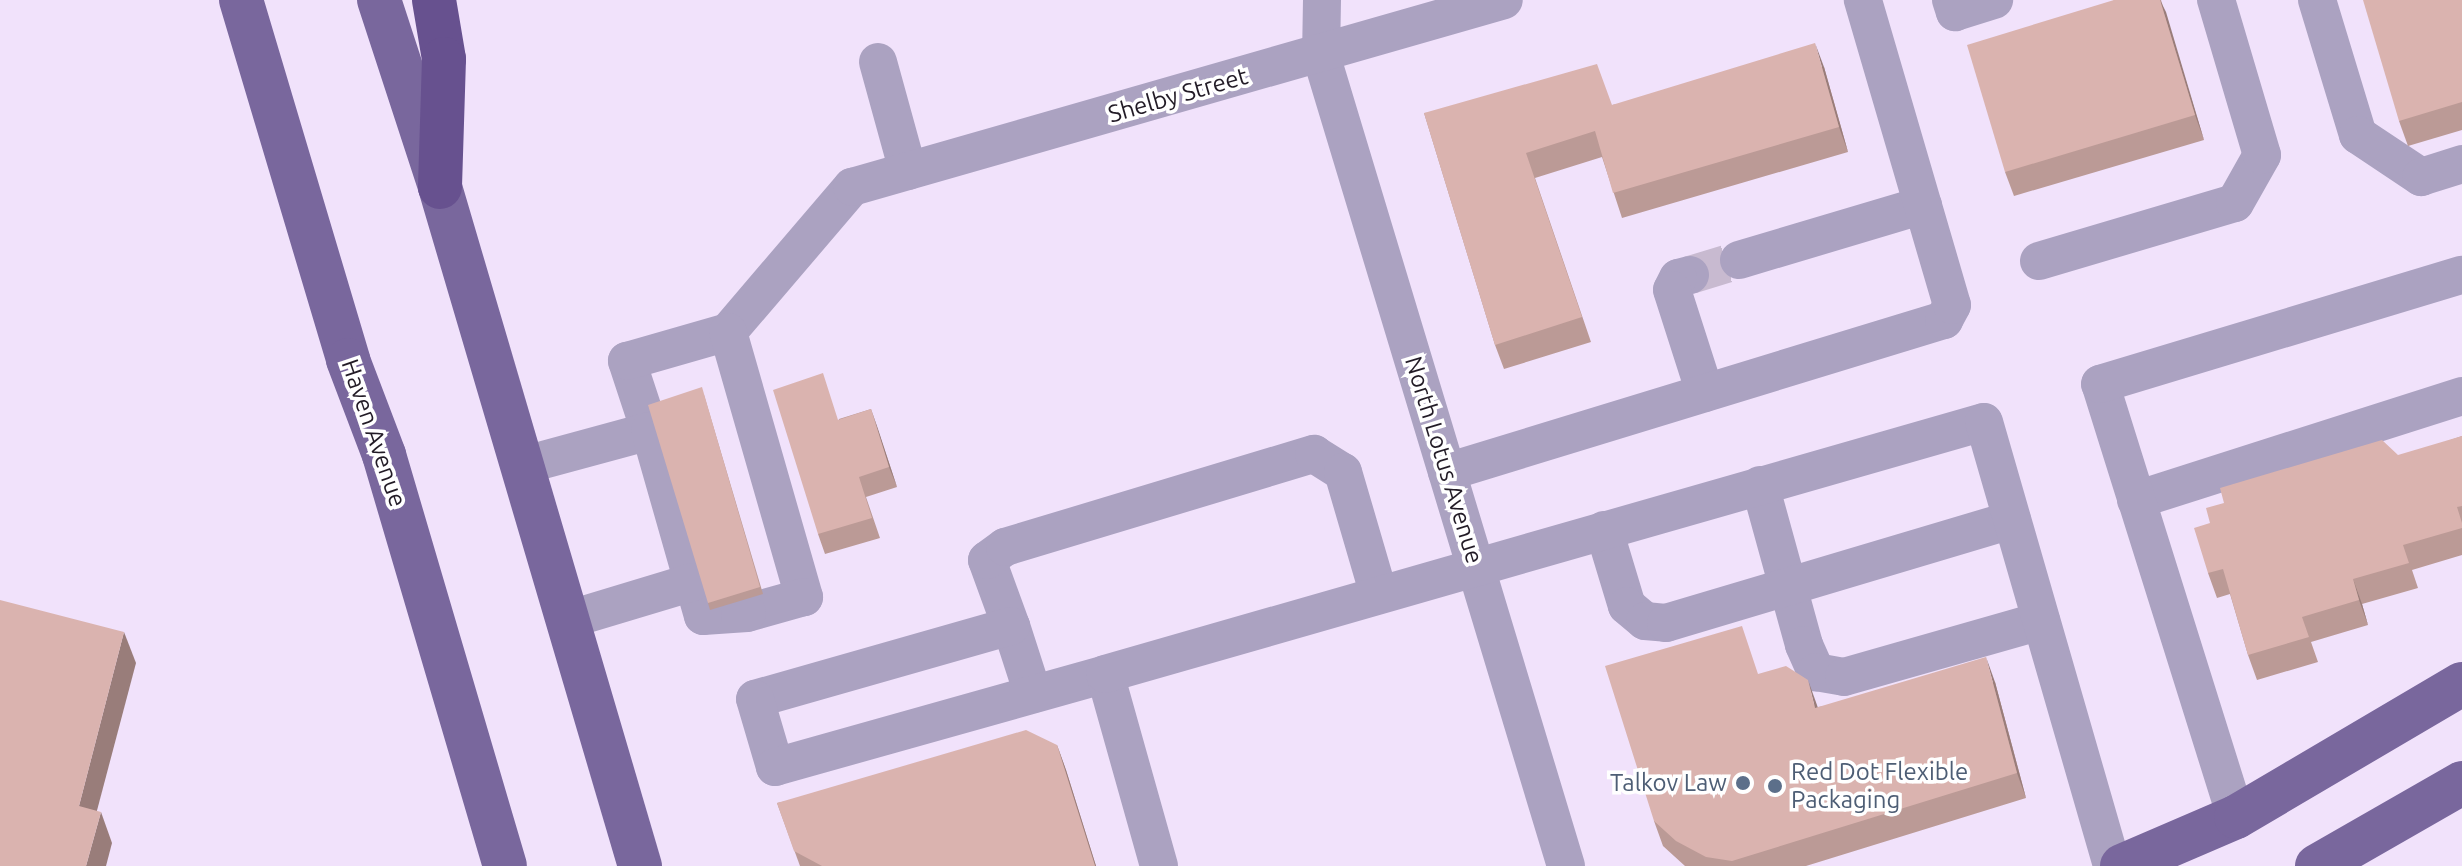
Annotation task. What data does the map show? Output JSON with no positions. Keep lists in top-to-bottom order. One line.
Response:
{"streets":{"main road":["Haven Avenue"],"street":["Shelby Street","North Lotus Avenue"]},"crossings":[["Shelby Street","North Lotus Avenue"]],"places":["Talkov Law","Red Dot Flexible Packaging"]}
